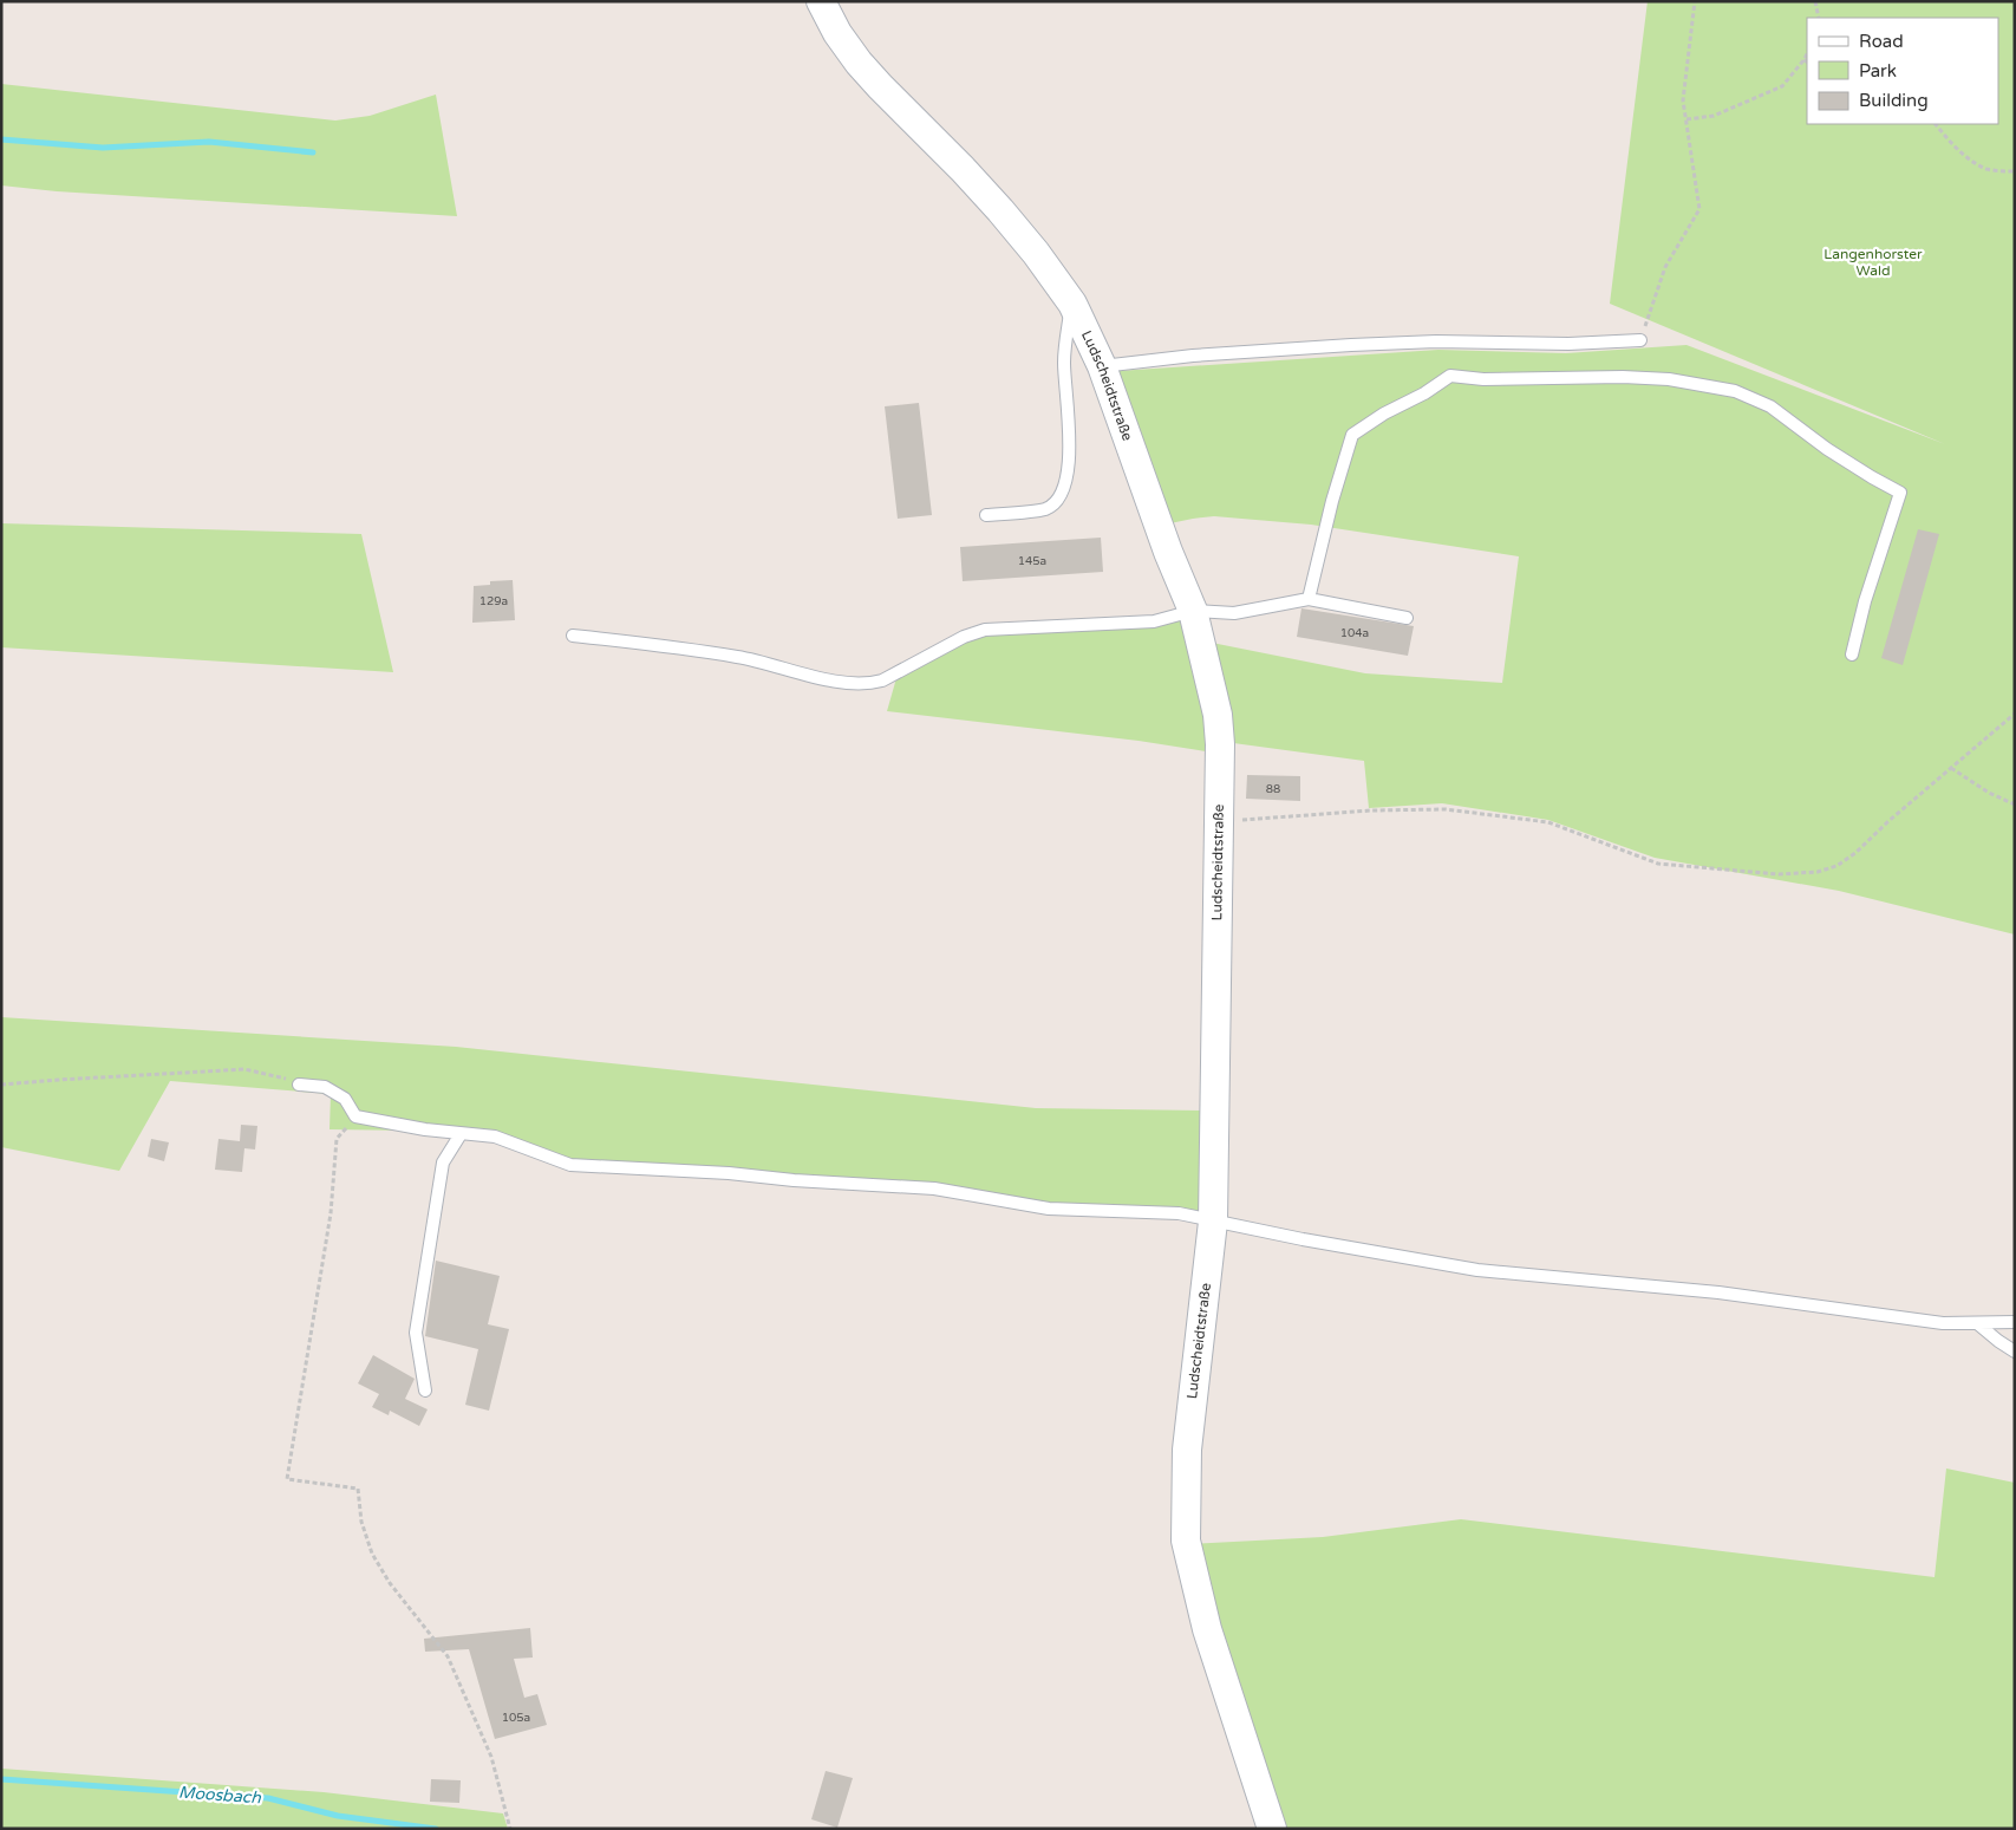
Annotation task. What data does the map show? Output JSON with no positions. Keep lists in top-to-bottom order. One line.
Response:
{"streets":{"street":["Ludscheidtstraße"]},"water":["Moosbach"],"parks":["Langenhorster Wald"],"house_numbers":["145a","129a","104a","88","105a"],"legend":["Road","Park","Building"]}
